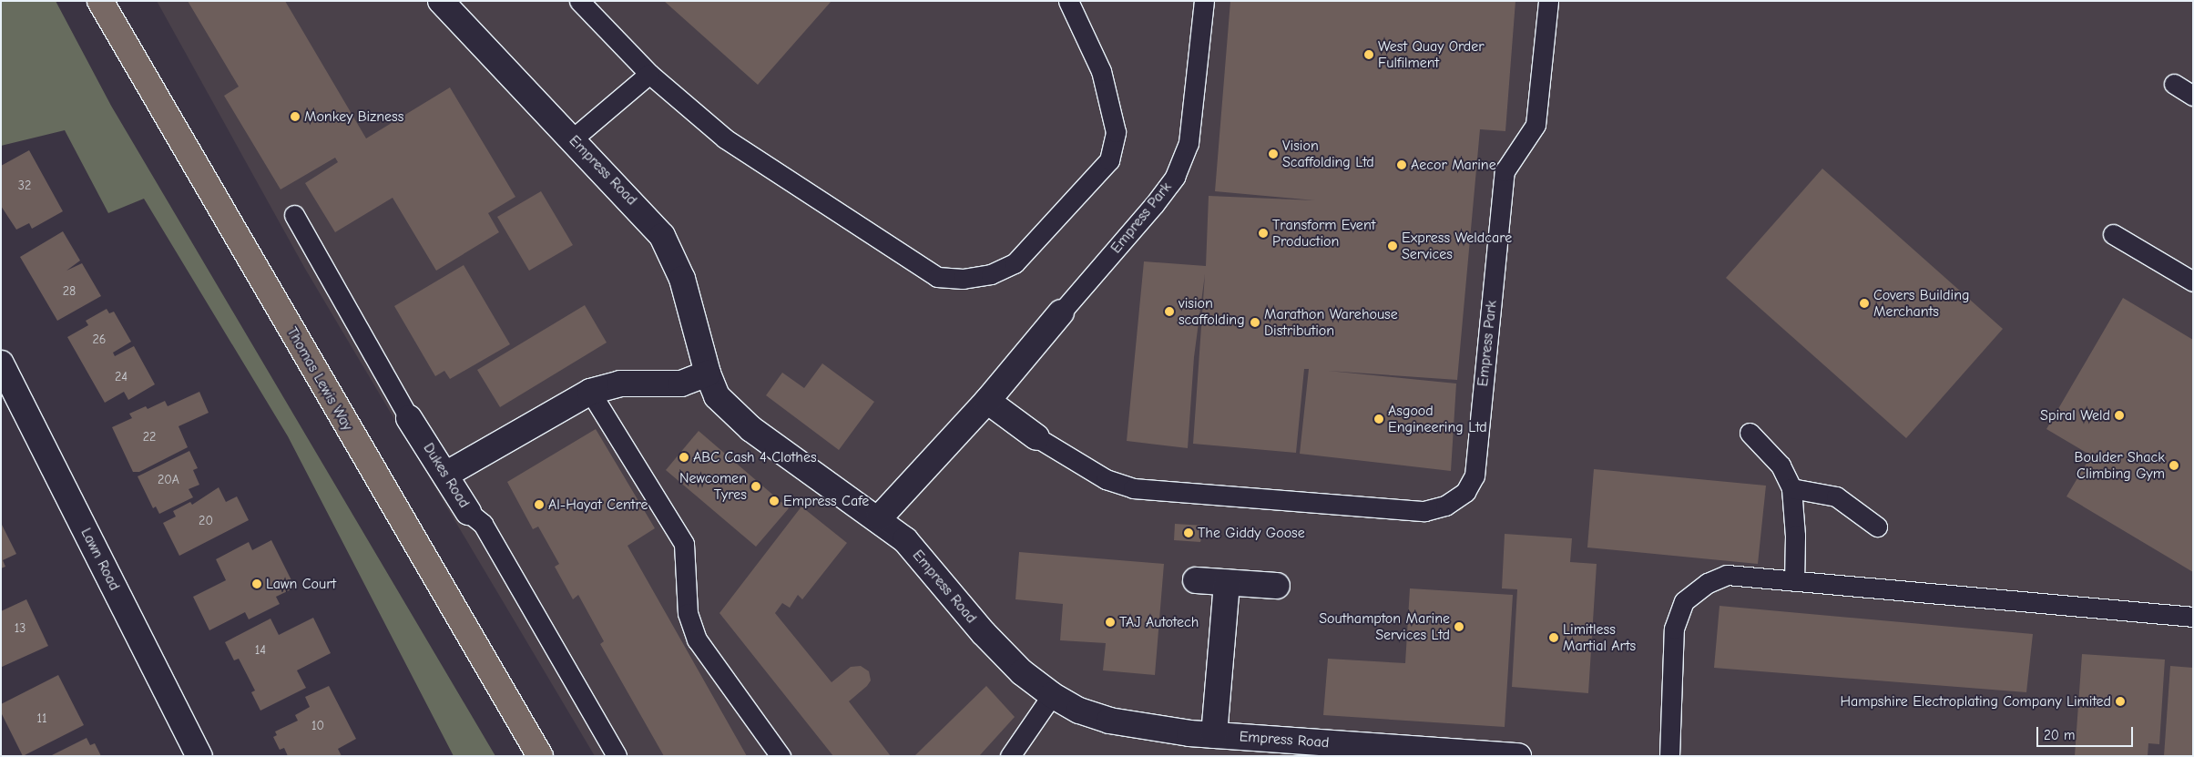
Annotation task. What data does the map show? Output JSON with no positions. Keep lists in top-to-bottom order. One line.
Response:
{"streets":{"main road":["Thomas Lewis Way"],"street":["Empress Road","Dukes Road","Lawn Road"],"lane":["Empress Park"]},"places":["West Quay Order Fulfilment","Monkey Bizness","Vision Scaffolding Ltd","Aecor Marine","Transform Event Production","Express Weldcare Services","Covers Building Merchants","vision scaffolding","Marathon Warehouse Distribution","Spiral Weld","Asgood Engineering Ltd","ABC Cash 4 Clothes","Boulder Shack Climbing Gym","Newcomen Tyres","Empress Cafe","Al-Hayat Centre","The Giddy Goose","Lawn Court","TAJ Autotech","Southampton Marine Services Ltd","Limitless Martial Arts","Hampshire Electroplating Company Limited"],"house_numbers":["32","28","26","24","22","20A","20","13","14","11","10"],"scale_bar":"20 m"}
